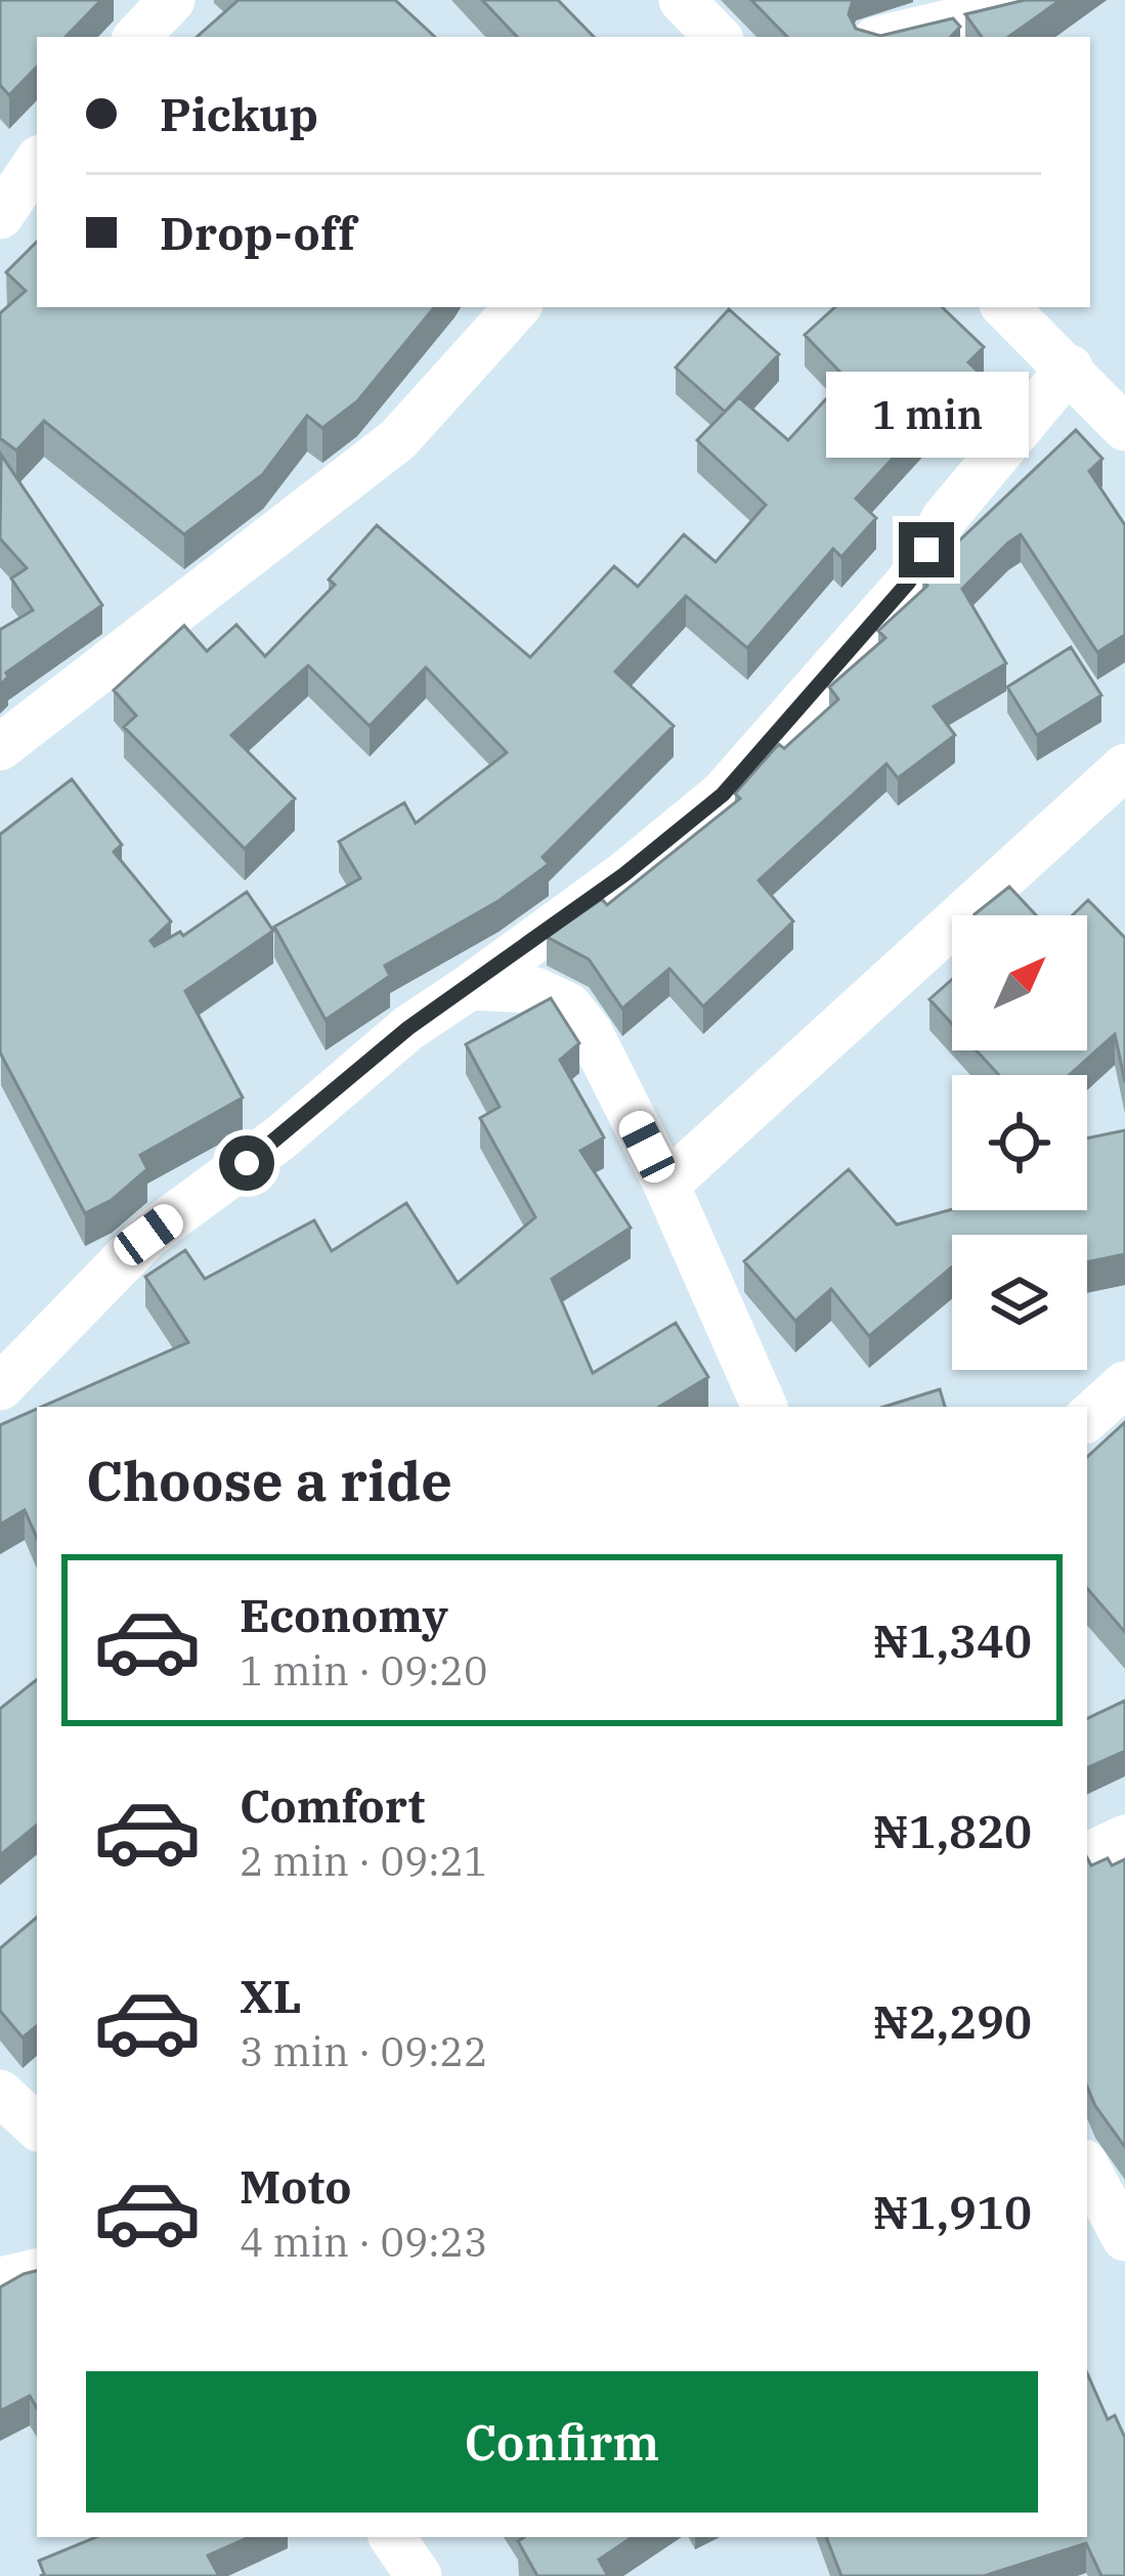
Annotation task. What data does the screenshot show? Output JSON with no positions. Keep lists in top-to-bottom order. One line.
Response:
{"north":"top right","page":{"banner":["Pickup","Drop-off"],"bubble":"1 min","heading":"Choose a ride","list":[{"name":"Economy","note":"1 min · 09:20","value":"₦1,340"},{"name":"Comfort","note":"2 min · 09:21","value":"₦1,820"},{"name":"XL","note":"3 min · 09:22","value":"₦2,290"},{"name":"Moto","note":"4 min · 09:23","value":"₦1,910"}],"buttons":"Confirm"}}
